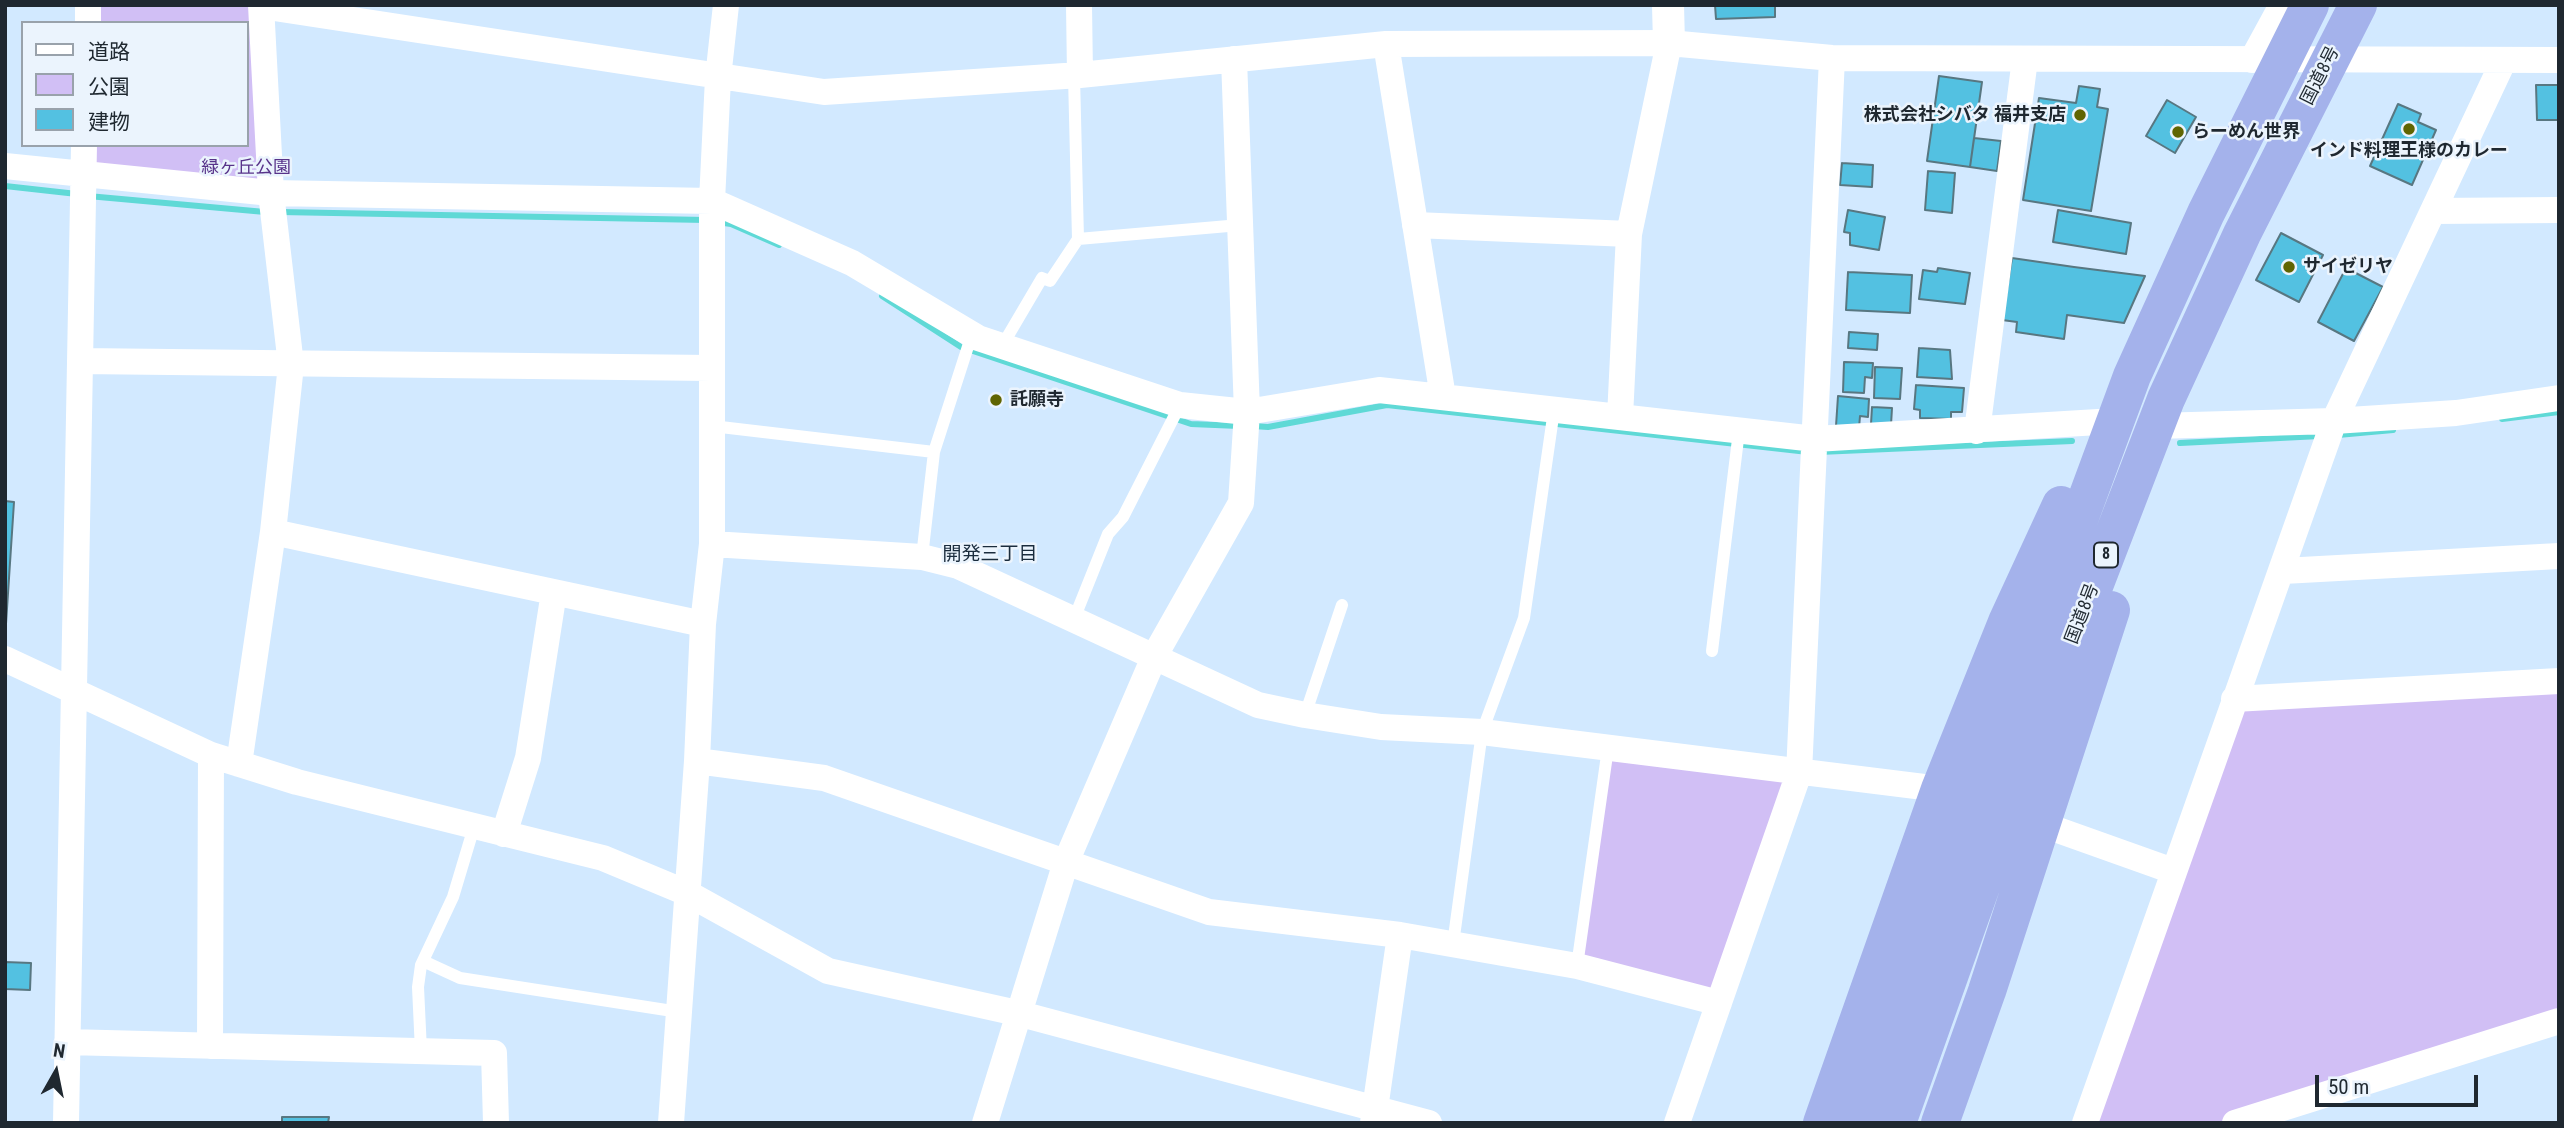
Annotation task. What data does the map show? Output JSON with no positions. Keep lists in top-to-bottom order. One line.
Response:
{"streets":{"highway":["国道8号","8"]},"crossings":[["国道8号","8"]],"districts":["開発三丁目"],"parks":["緑ヶ丘公園"],"places":["株式会社シバタ 福井支店","インド料理王様のカレー","らーめん世界","サイゼリヤ","託願寺"],"legend":["道路","公園","建物"],"scale_bar":"50 m","north":"top"}
